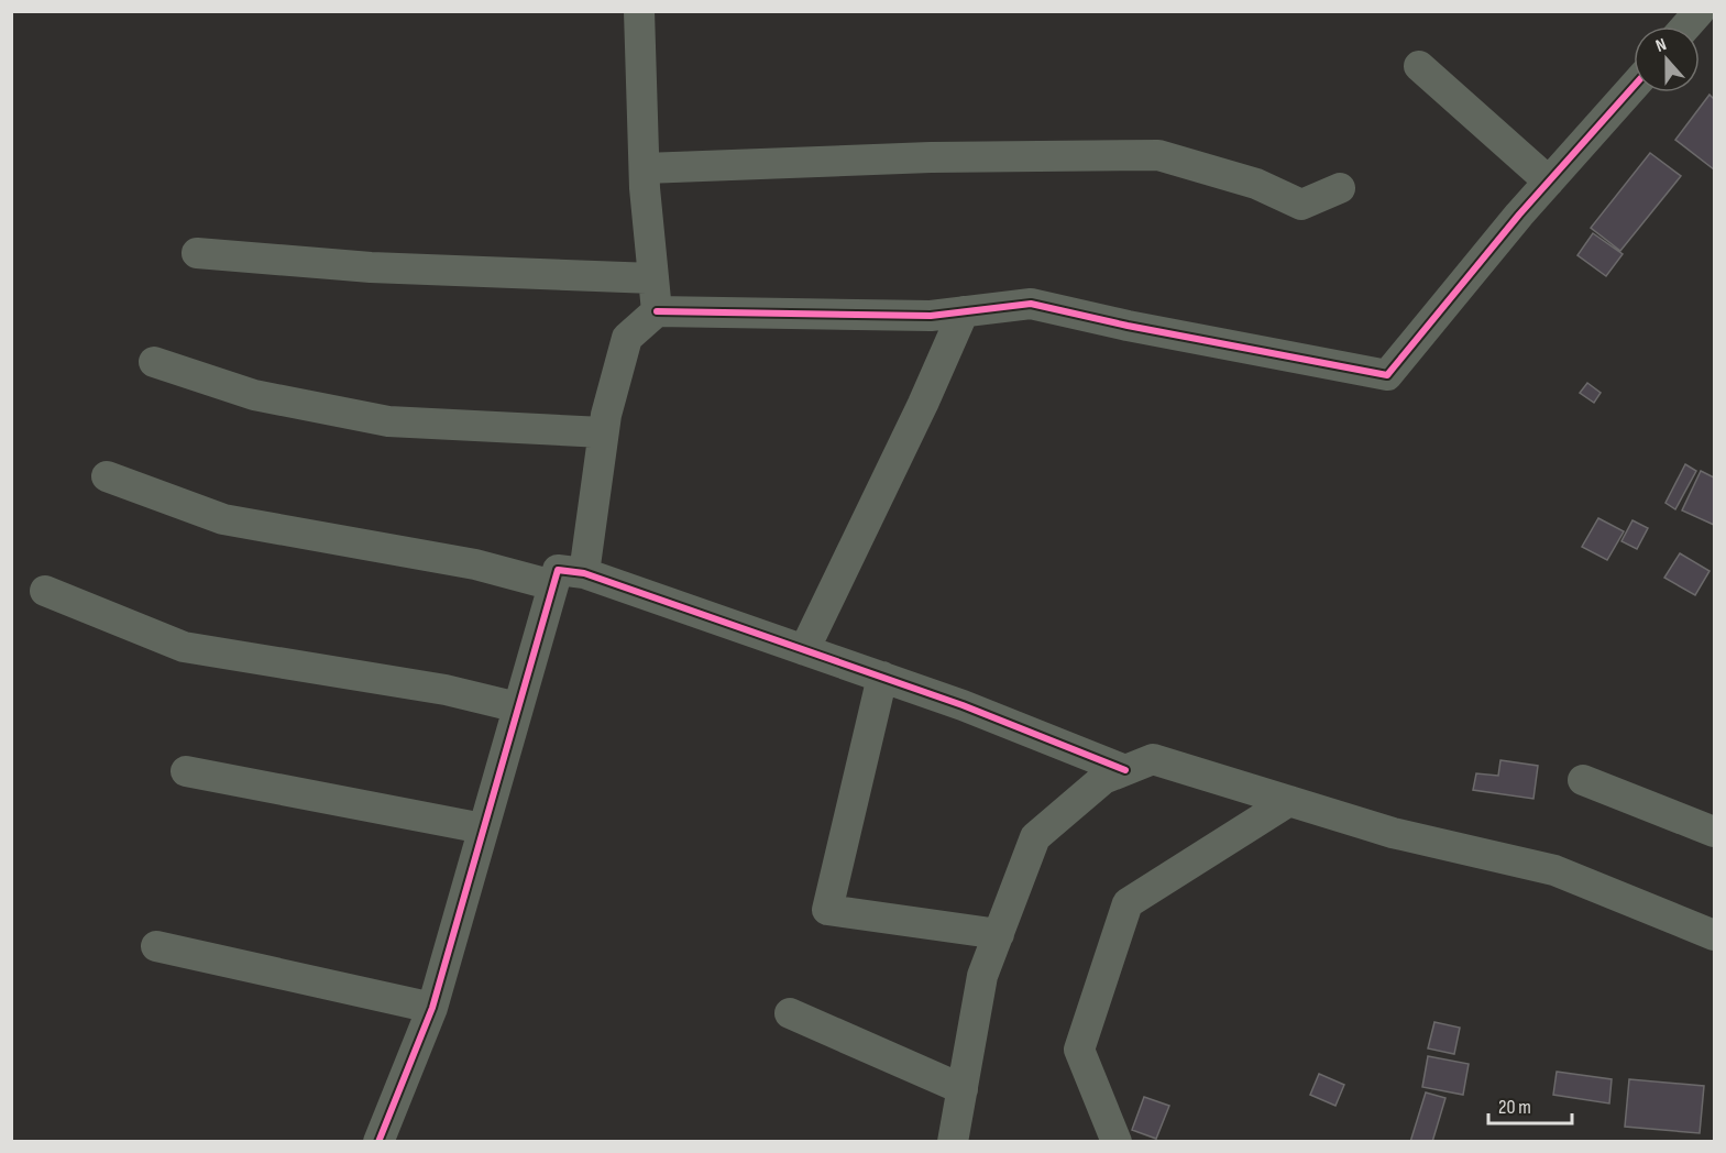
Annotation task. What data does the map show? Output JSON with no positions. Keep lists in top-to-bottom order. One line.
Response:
{"scale_bar":"20 m","north":"top"}
